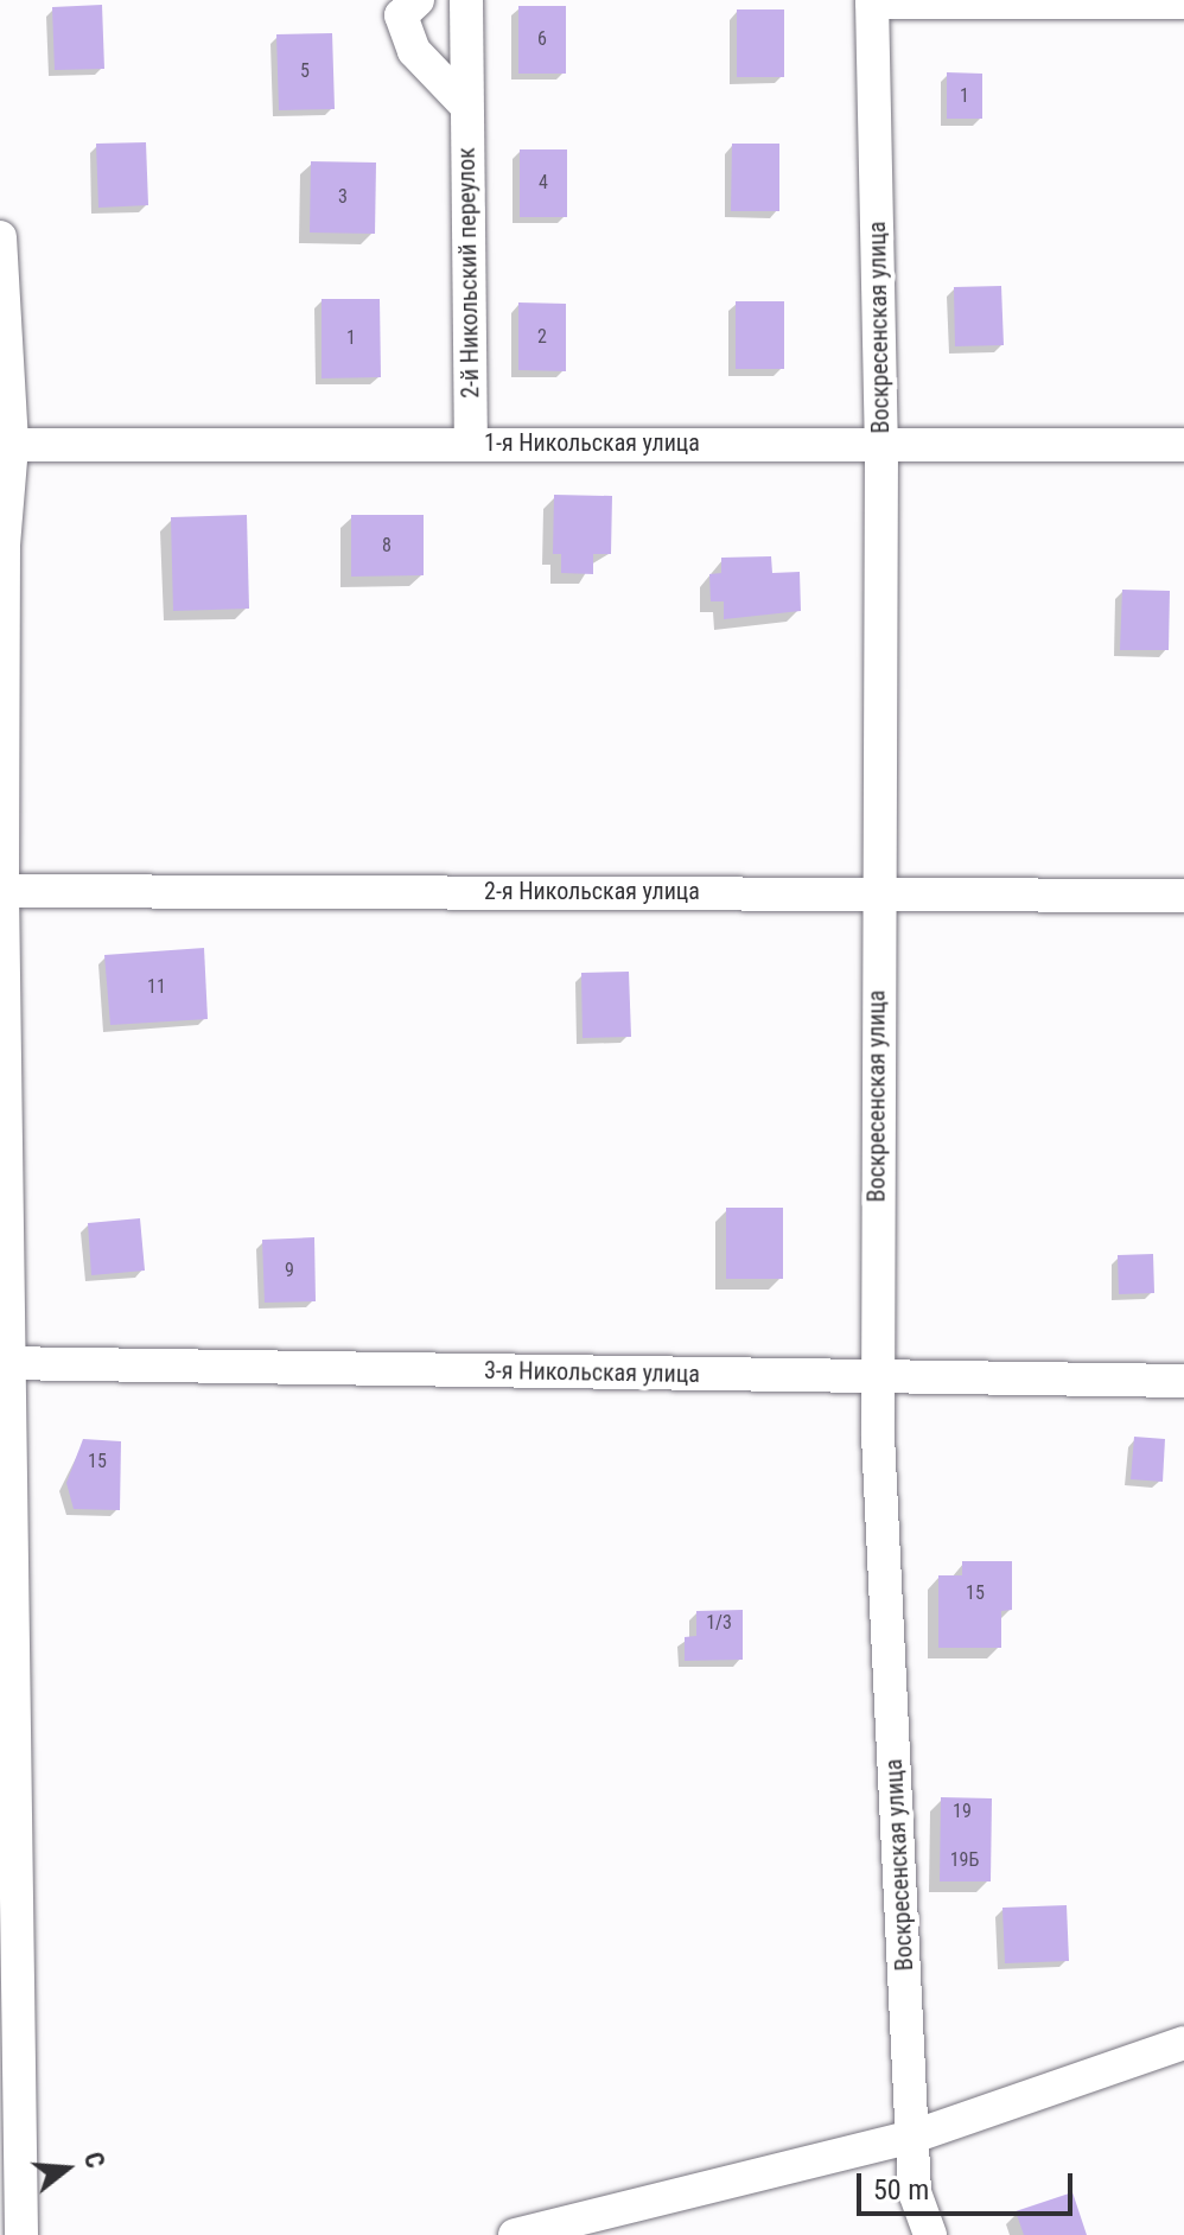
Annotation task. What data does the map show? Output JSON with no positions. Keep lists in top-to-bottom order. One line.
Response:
{"streets":{"street":["2-й Никольский переулок","Воскресенская улица","1-я Никольская улица","2-я Никольская улица","3-я Никольская улица"]},"crossings":[["2-й Никольский переулок","1-я Никольская улица"],["Воскресенская улица","1-я Никольская улица"],["Воскресенская улица","2-я Никольская улица"],["Воскресенская улица","3-я Никольская улица"]],"house_numbers":["6","5","1","4","3","2","1","8","11","9","15","15","1/3","19","19Б"],"scale_bar":"50 m","north":"right"}
